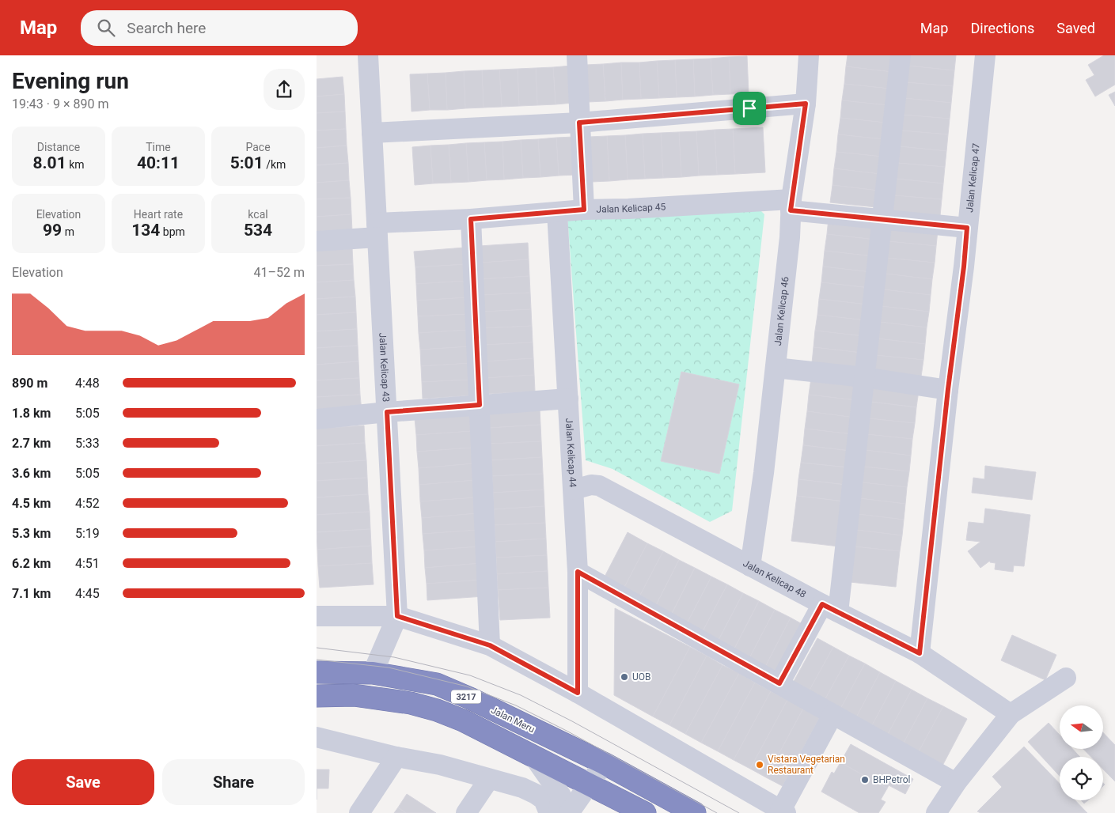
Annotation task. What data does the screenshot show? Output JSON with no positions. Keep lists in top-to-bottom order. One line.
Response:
{"streets":{"highway":["3217","Jalan Meru"],"street":["Jalan Kelicap 47","Jalan Kelicap 45","Jalan Kelicap 46","Jalan Kelicap 43","Jalan Kelicap 44","Jalan Kelicap 48"]},"crossings":[["Jalan Kelicap 47","Jalan Kelicap 45"],["Jalan Kelicap 47","Jalan Kelicap 48"],["Jalan Kelicap 45","Jalan Kelicap 46"],["Jalan Kelicap 45","Jalan Kelicap 43"],["Jalan Kelicap 45","Jalan Kelicap 44"],["Jalan Kelicap 46","Jalan Kelicap 48"],["Jalan Kelicap 43","Jalan Meru"],["Jalan Kelicap 44","Jalan Kelicap 48"]],"places":["UOB","Vistara Vegetarian Restaurant","BHPetrol"],"north":"left","page":{"header":"Map","search":"Search here","nav":["Map","Directions","Saved"],"heading":["Evening run","19:43 · 9 × 890 m"],"stats":[["Distance","8.01 km"],["Time","40:11"],["Pace","5:01 /km"],["Elevation","99 m"],["Heart rate","134 bpm"],["kcal","534"]],"chart":["Elevation","41–52 m"],"list":[{"name":"890 m","note":"4:48"},{"name":"1.8 km","note":"5:05"},{"name":"2.7 km","note":"5:33"},{"name":"3.6 km","note":"5:05"},{"name":"4.5 km","note":"4:52"},{"name":"5.3 km","note":"5:19"},{"name":"6.2 km","note":"4:51"},{"name":"7.1 km","note":"4:45"}],"buttons":["Save","Share"]}}
